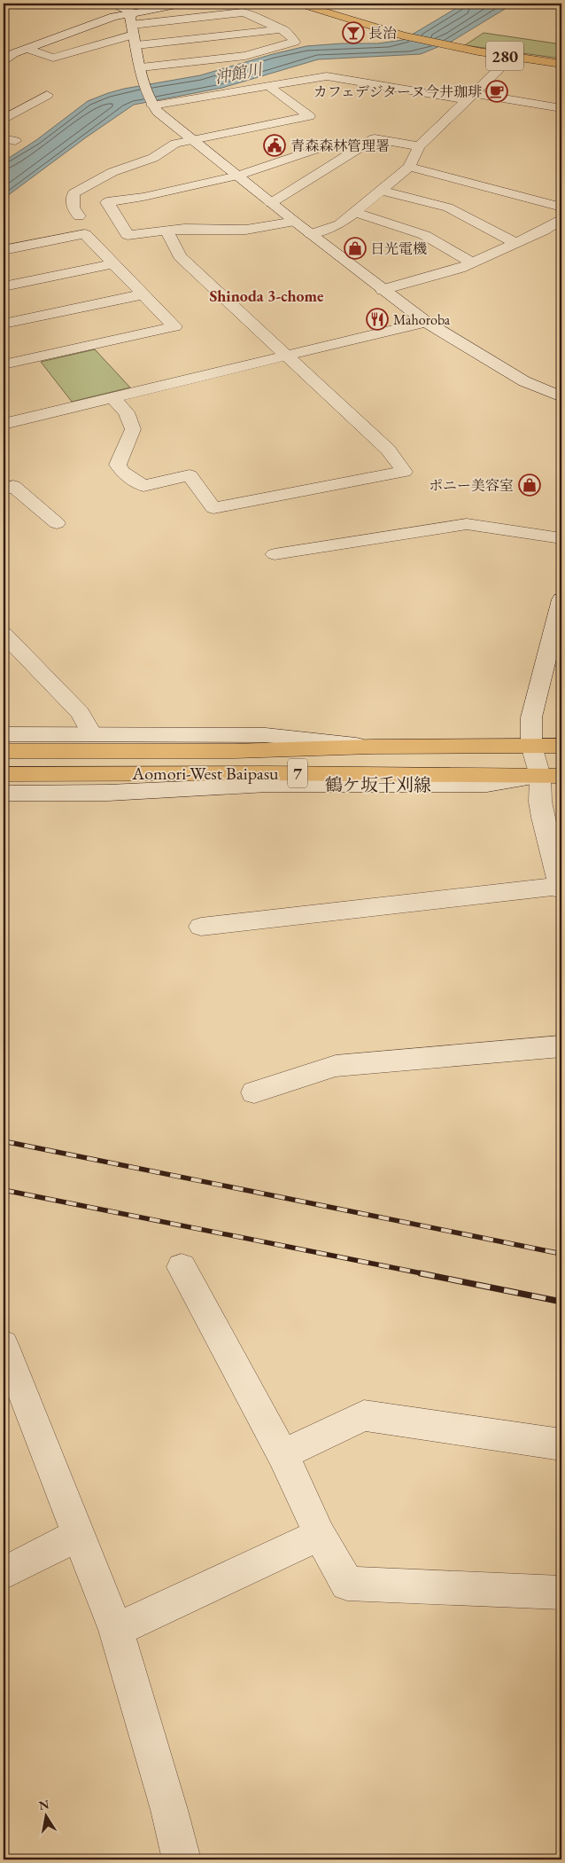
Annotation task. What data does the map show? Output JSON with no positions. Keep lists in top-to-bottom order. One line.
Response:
{"streets":{"highway":["280","Aomori-West Baipasu","7"],"street":["鶴ケ坂千刈線"]},"crossings":[["Aomori-West Baipasu","7"],["Aomori-West Baipasu","鶴ケ坂千刈線"]],"districts":["Shinoda 3-chome"],"water":["沖館川"],"places":{"bar":["長治"],"cafe":["カフェデジターヌ今井珈琲"],"public building":["青森森林管理署"],"shop":["日光電機","ポニー美容室"],"restaurant":["Mahoroba"]},"north":"top"}
